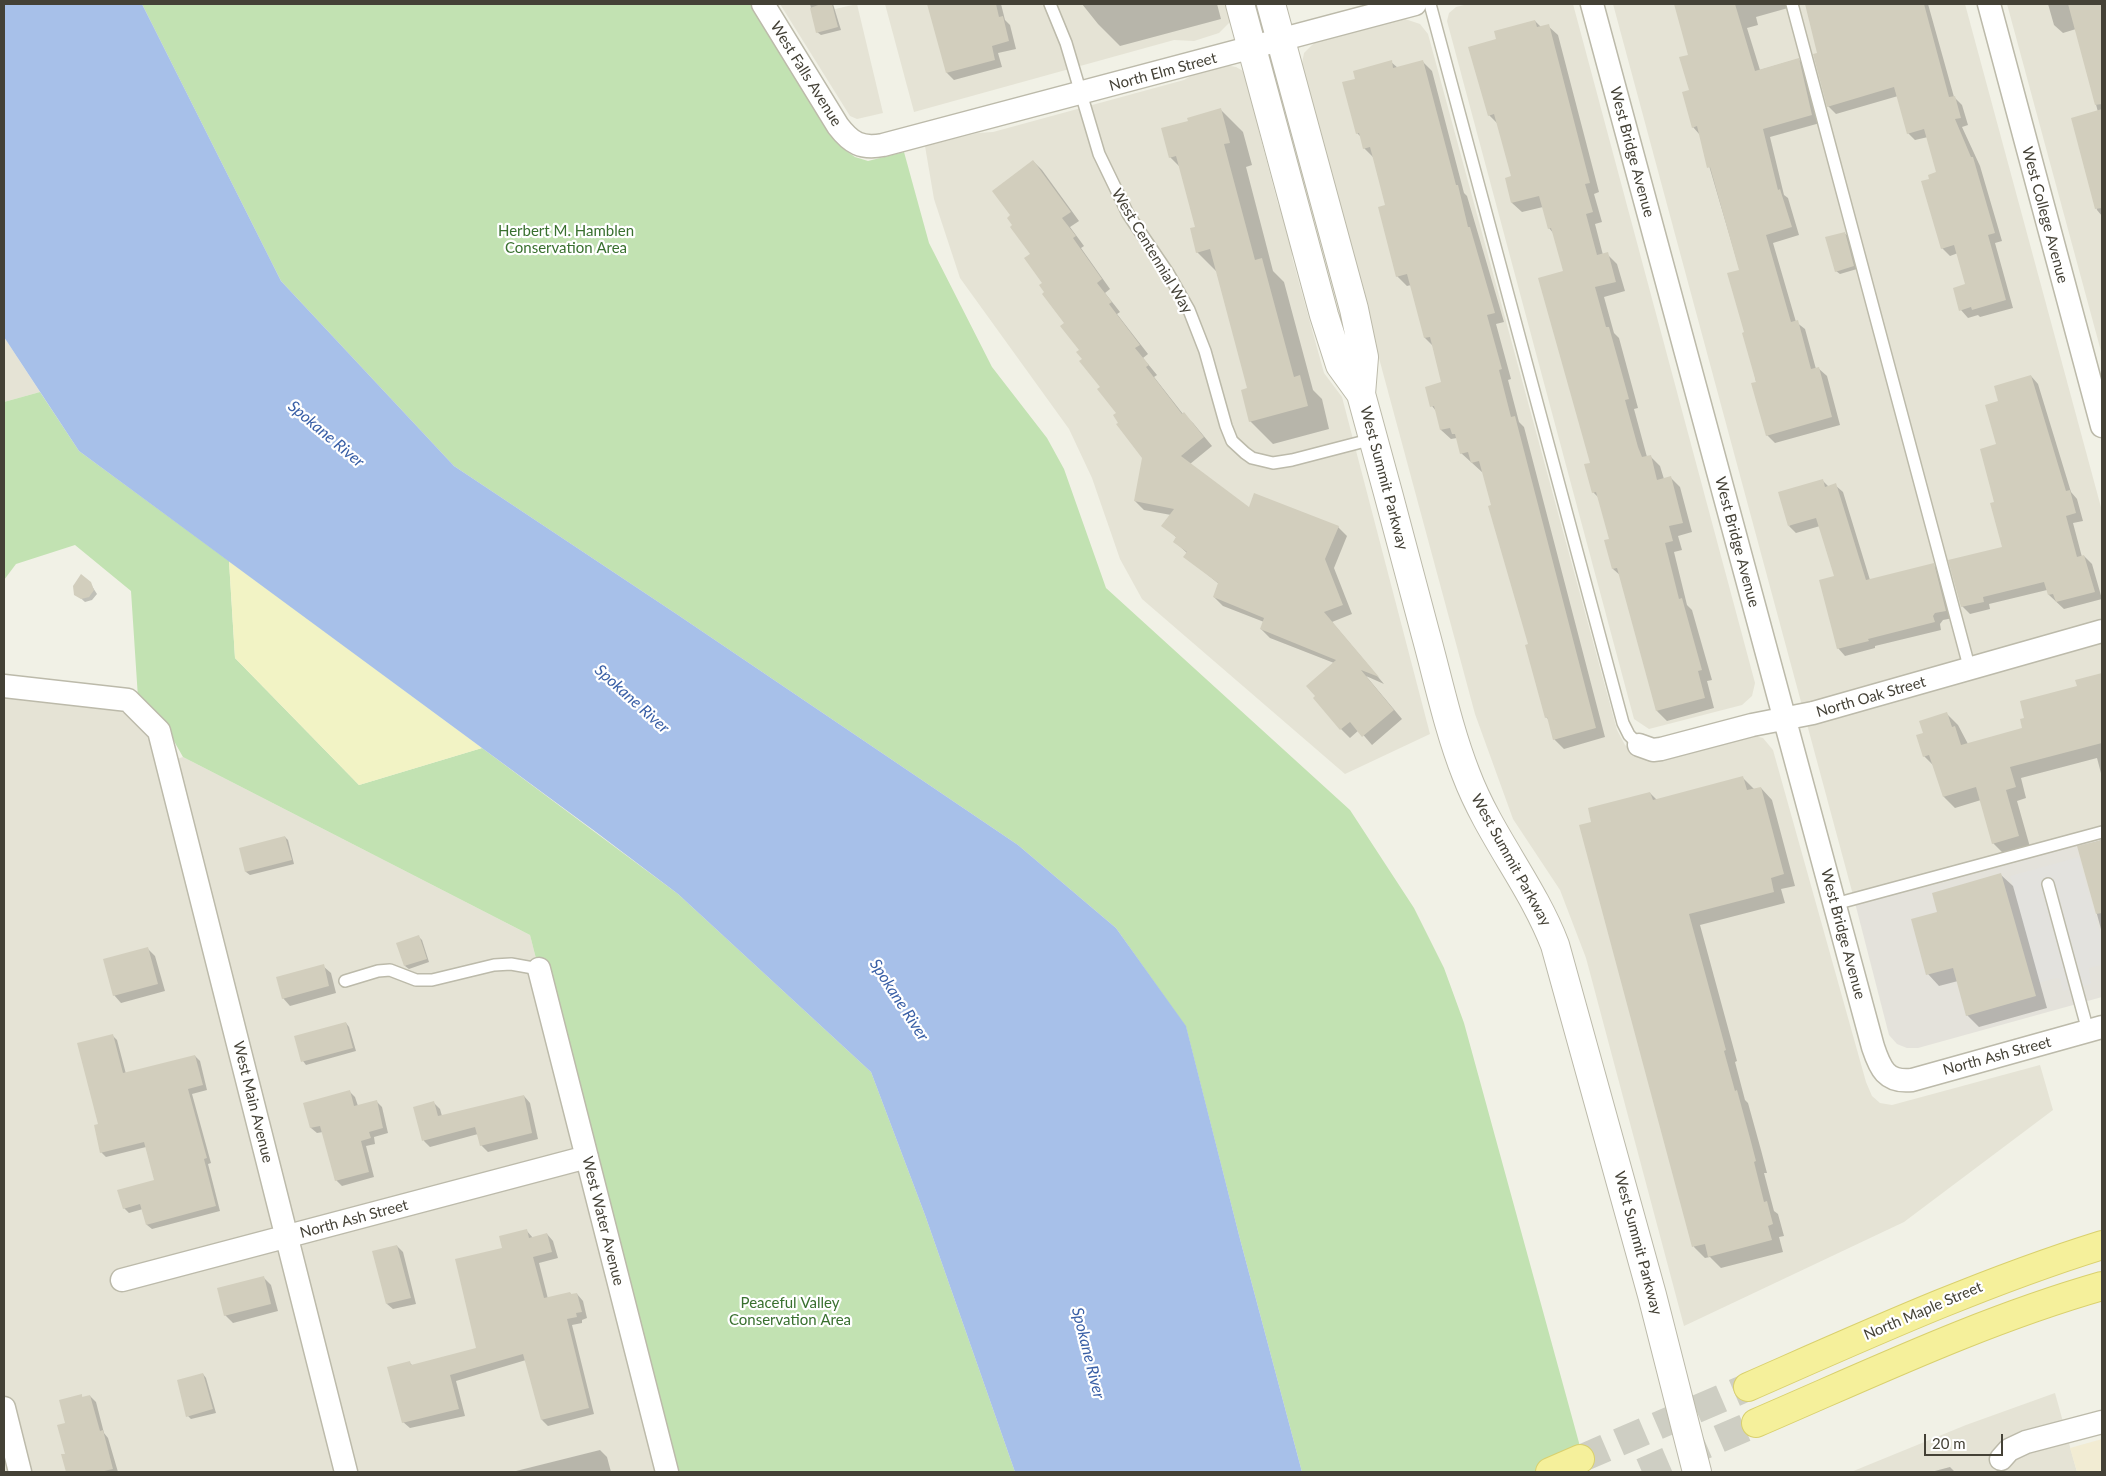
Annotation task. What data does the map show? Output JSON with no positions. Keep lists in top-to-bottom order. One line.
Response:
{"streets":{"main road":["North Maple Street"],"street":["North Elm Street","West Falls Avenue","West Bridge Avenue","West College Avenue","West Summit Parkway","North Oak Street","North Ash Street","West Main Avenue","West Water Avenue"],"lane":["West Centennial Way"]},"crossings":[["North Elm Street","West Falls Avenue"],["North Elm Street","West Centennial Way"],["North Elm Street","West Summit Parkway"],["West Bridge Avenue","North Oak Street"],["West Bridge Avenue","North Ash Street"],["West Centennial Way","West Summit Parkway"],["North Ash Street","West Main Avenue"],["North Ash Street","West Water Avenue"]],"water":["Spokane River"],"parks":["Herbert M. Hamblen Conservation Area","Peaceful Valley Conservation Area"],"scale_bar":"20 m"}
